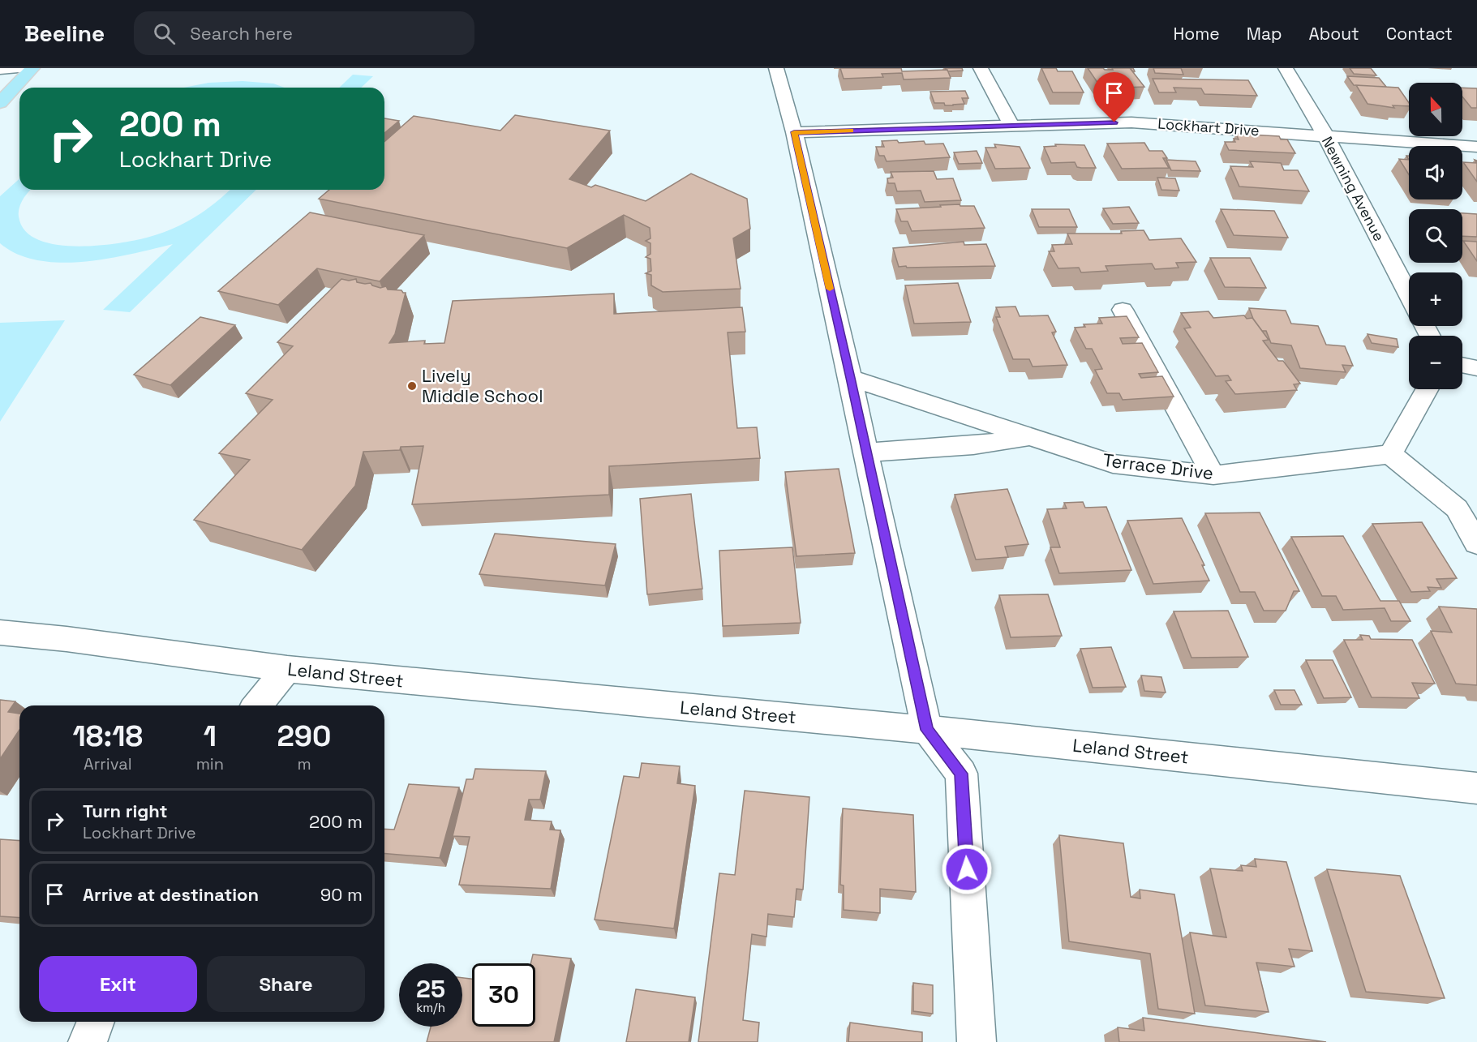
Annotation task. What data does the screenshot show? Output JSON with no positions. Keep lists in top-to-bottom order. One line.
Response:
{"streets":{"street":["Lockhart Drive","Newning Avenue","Terrace Drive","Leland Street"]},"crossings":[["Lockhart Drive","Newning Avenue"]],"places":["Lively Middle School"],"north":"top","page":{"header":"Beeline","search":"Search here","nav":["Home","Map","About","Contact"],"map_buttons":["+","−"],"turn":["200 m","Lockhart Drive"],"eta":["18:18","Arrival","1","min","290","m"],"list":[{"name":"Turn right","note":"Lockhart Drive","value":"200 m"},{"name":"Arrive at destination","value":"90 m"}],"buttons":["Exit","Share"],"speed":"25 km/h","limit":"30"}}
